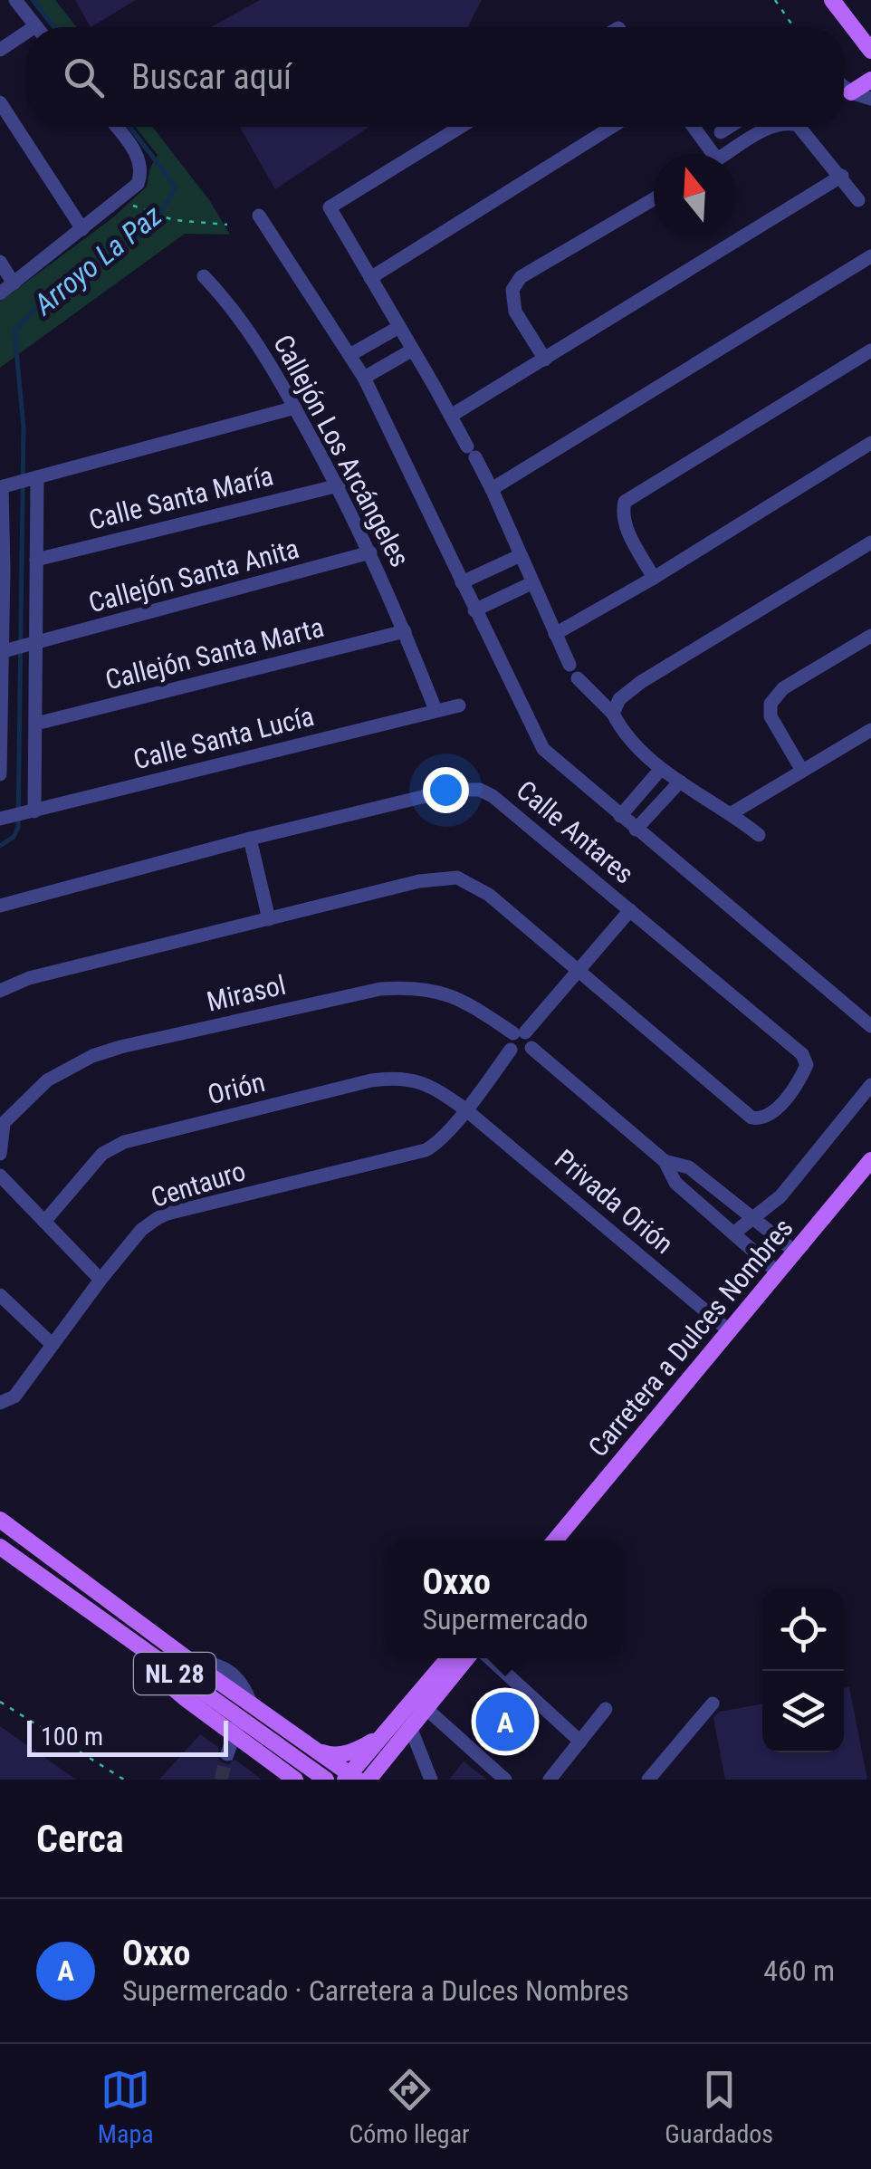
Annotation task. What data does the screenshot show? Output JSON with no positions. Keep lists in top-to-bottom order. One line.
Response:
{"streets":{"main road":["Carretera a Dulces Nombres","NL 28"],"street":["Callejón Los Arcángeles","Calle Santa María","Callejón Santa Anita","Callejón Santa Marta","Calle Santa Lucía","Calle Antares","Mirasol","Orión","Centauro","Privada Orión"]},"crossings":[["Callejón Los Arcángeles","Calle Santa María"],["Callejón Los Arcángeles","Callejón Santa Anita"],["Callejón Los Arcángeles","Callejón Santa Marta"],["Callejón Los Arcángeles","Calle Santa Lucía"],["Mirasol","Centauro"],["Orión","Centauro"],["Orión","Privada Orión"],["Centauro","Privada Orión"],["Privada Orión","Carretera a Dulces Nombres"]],"water":["Arroyo La Paz"],"scale_bar":"100 m","north":"top","page":{"search":"Buscar aquí","popup":["Oxxo","Supermercado"],"pins":"A","scale":"100 m","heading":"Cerca","list":[{"mark":"A","name":"Oxxo","note":"Supermercado · Carretera a Dulces Nombres","value":"460 m"}],"nav":["Mapa","Cómo llegar","Guardados"]}}
